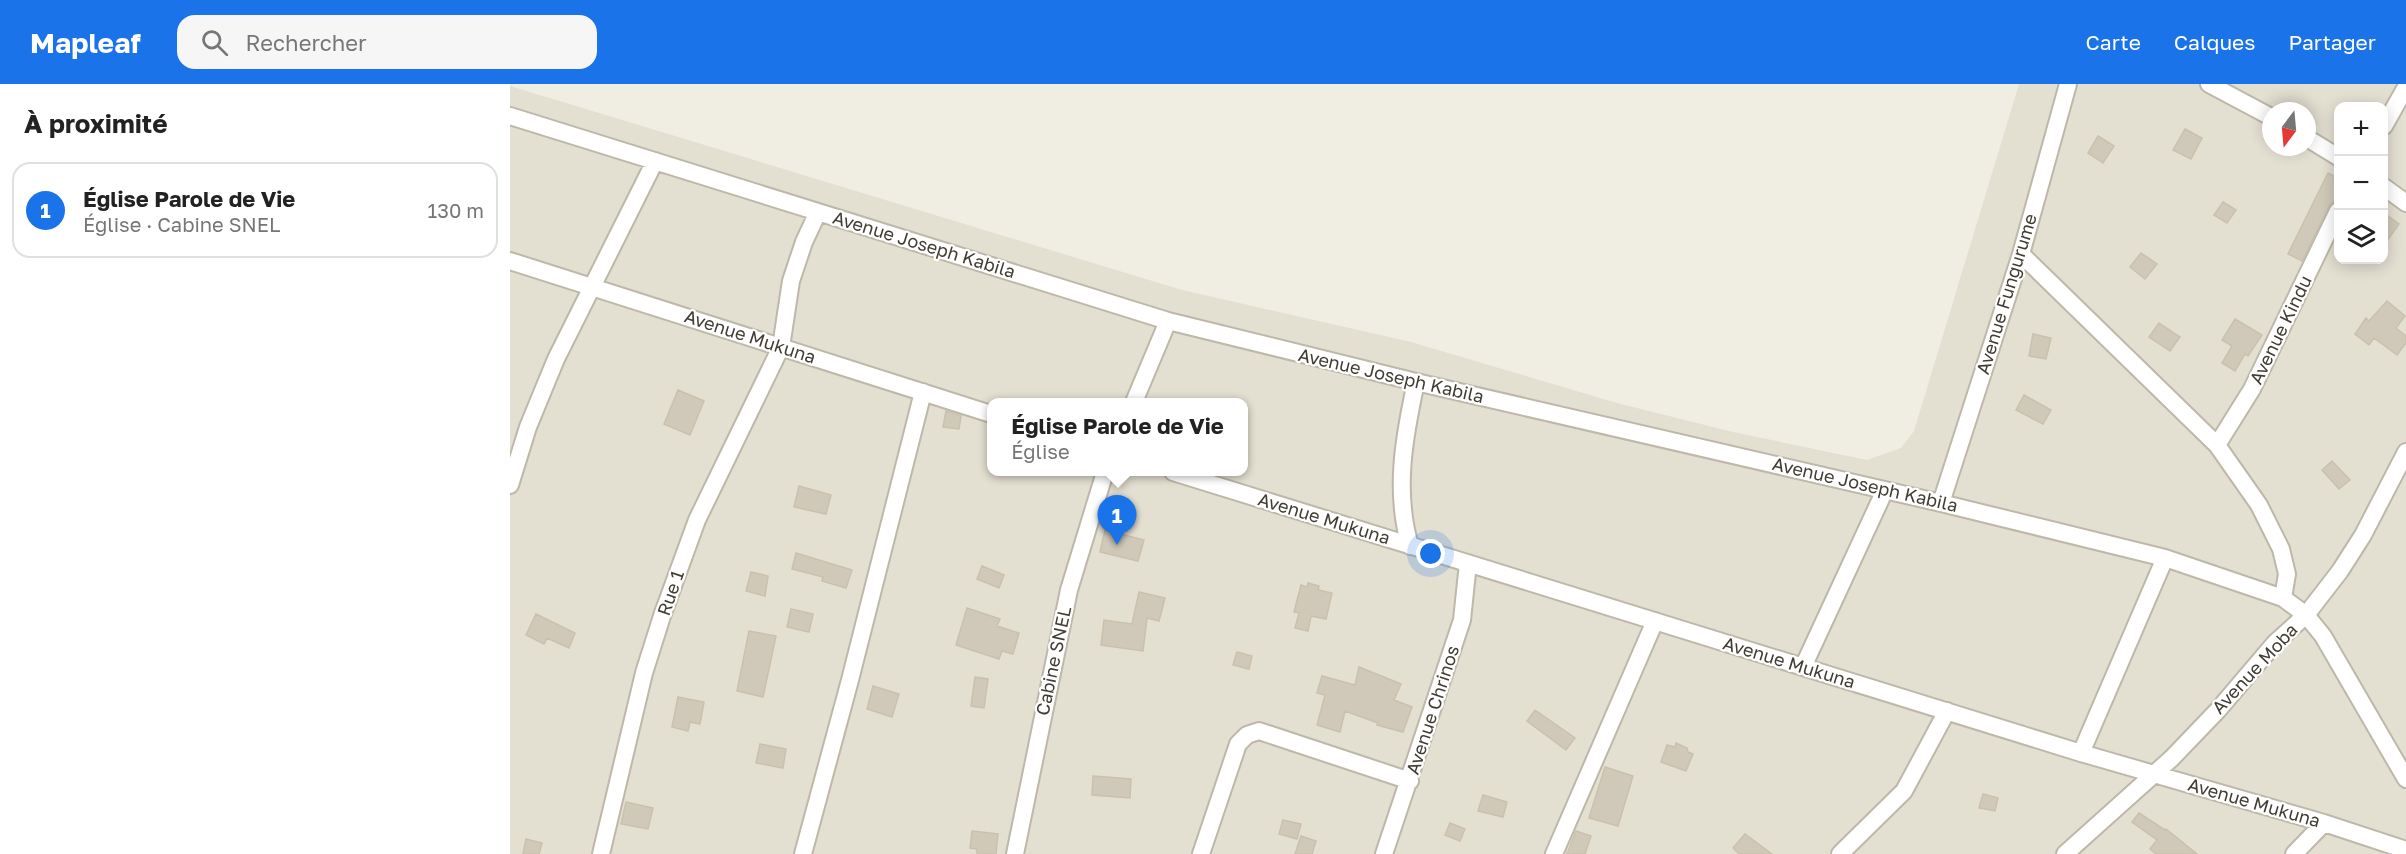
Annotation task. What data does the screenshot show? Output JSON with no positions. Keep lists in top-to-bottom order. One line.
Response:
{"streets":{"street":["Avenue Joseph Kabila","Avenue Fungurume","Avenue Kindu","Avenue Mukuna","Rue 1","Cabine SNEL","Avenue Moba","Avenue Chrinos"]},"crossings":[["Avenue Joseph Kabila","Avenue Fungurume"],["Avenue Joseph Kabila","Rue 1"],["Avenue Joseph Kabila","Avenue Moba"],["Avenue Mukuna","Rue 1"],["Avenue Mukuna","Avenue Moba"],["Avenue Mukuna","Avenue Chrinos"]],"north":"bottom","page":{"header":"Mapleaf","search":"Rechercher","nav":["Carte","Calques","Partager"],"heading":"À proximité","map_buttons":["+","−"],"list":[{"mark":"1","name":"Église Parole de Vie","note":"Église · Cabine SNEL","value":"130 m"}],"popup":["Église Parole de Vie","Église"],"pins":"1"}}
